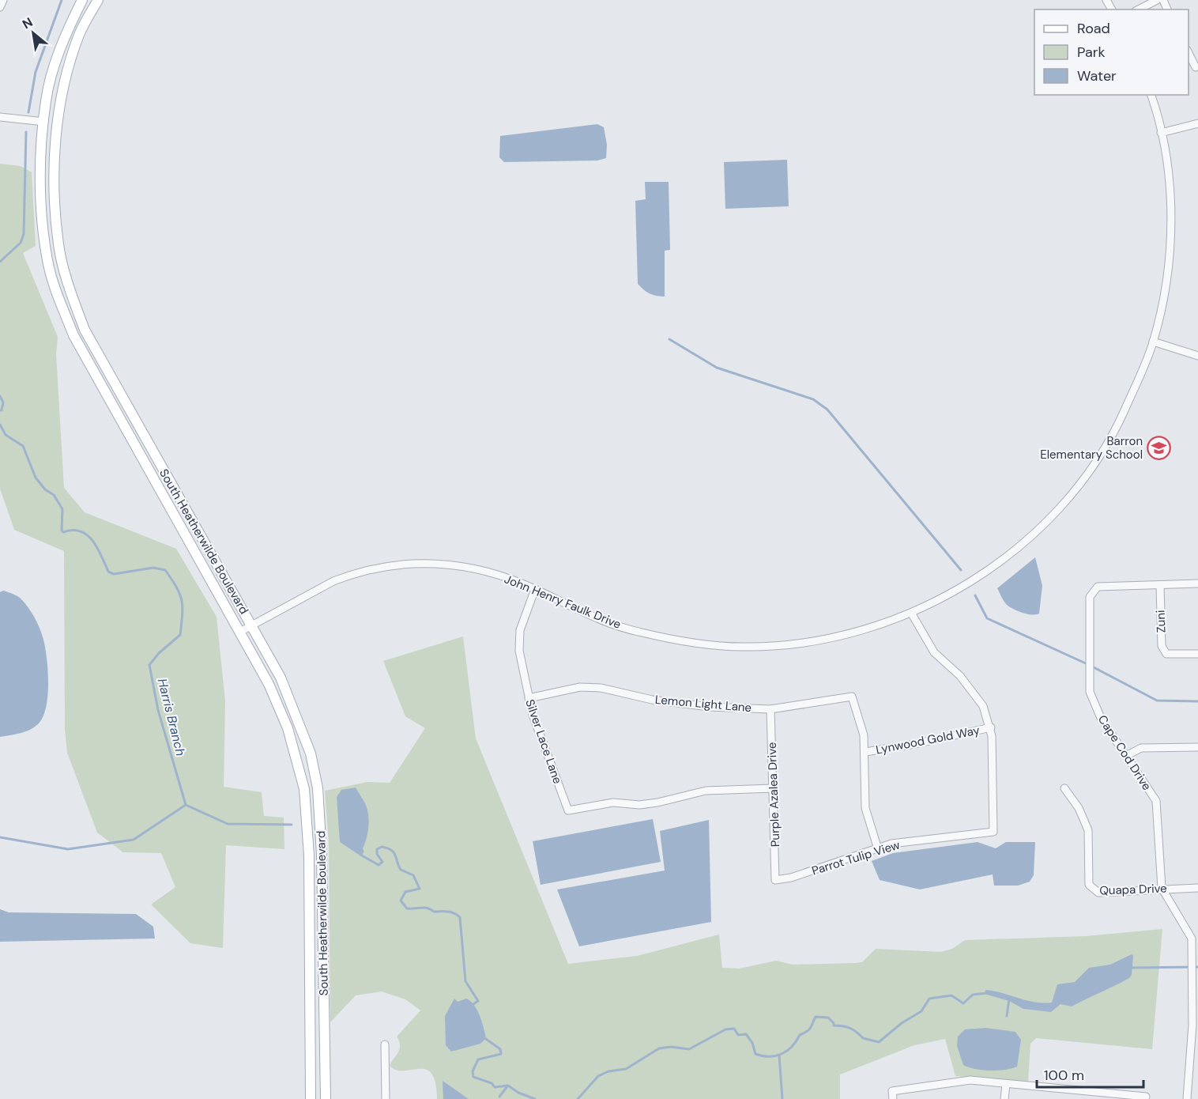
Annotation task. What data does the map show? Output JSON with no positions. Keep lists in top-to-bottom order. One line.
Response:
{"streets":{"main road":["South Heatherwilde Boulevard"],"street":["John Henry Faulk Drive","Zuni","Lemon Light Lane","Lynwood Gold Way","Silver Lace Lane","Cape Cod Drive","Purple Azalea Drive","Parrot Tulip View","Quapa Drive"]},"crossings":[["South Heatherwilde Boulevard","John Henry Faulk Drive"],["John Henry Faulk Drive","Silver Lace Lane"],["Zuni","Cape Cod Drive"],["Lemon Light Lane","Lynwood Gold Way"],["Lemon Light Lane","Silver Lace Lane"],["Lemon Light Lane","Purple Azalea Drive"],["Lynwood Gold Way","Parrot Tulip View"],["Silver Lace Lane","Purple Azalea Drive"],["Cape Cod Drive","Quapa Drive"],["Purple Azalea Drive","Parrot Tulip View"]],"water":["Harris Branch"],"places":{"school or university":["Barron Elementary School"]},"legend":["Road","Park","Water"],"scale_bar":"100 m","north":"top left"}
